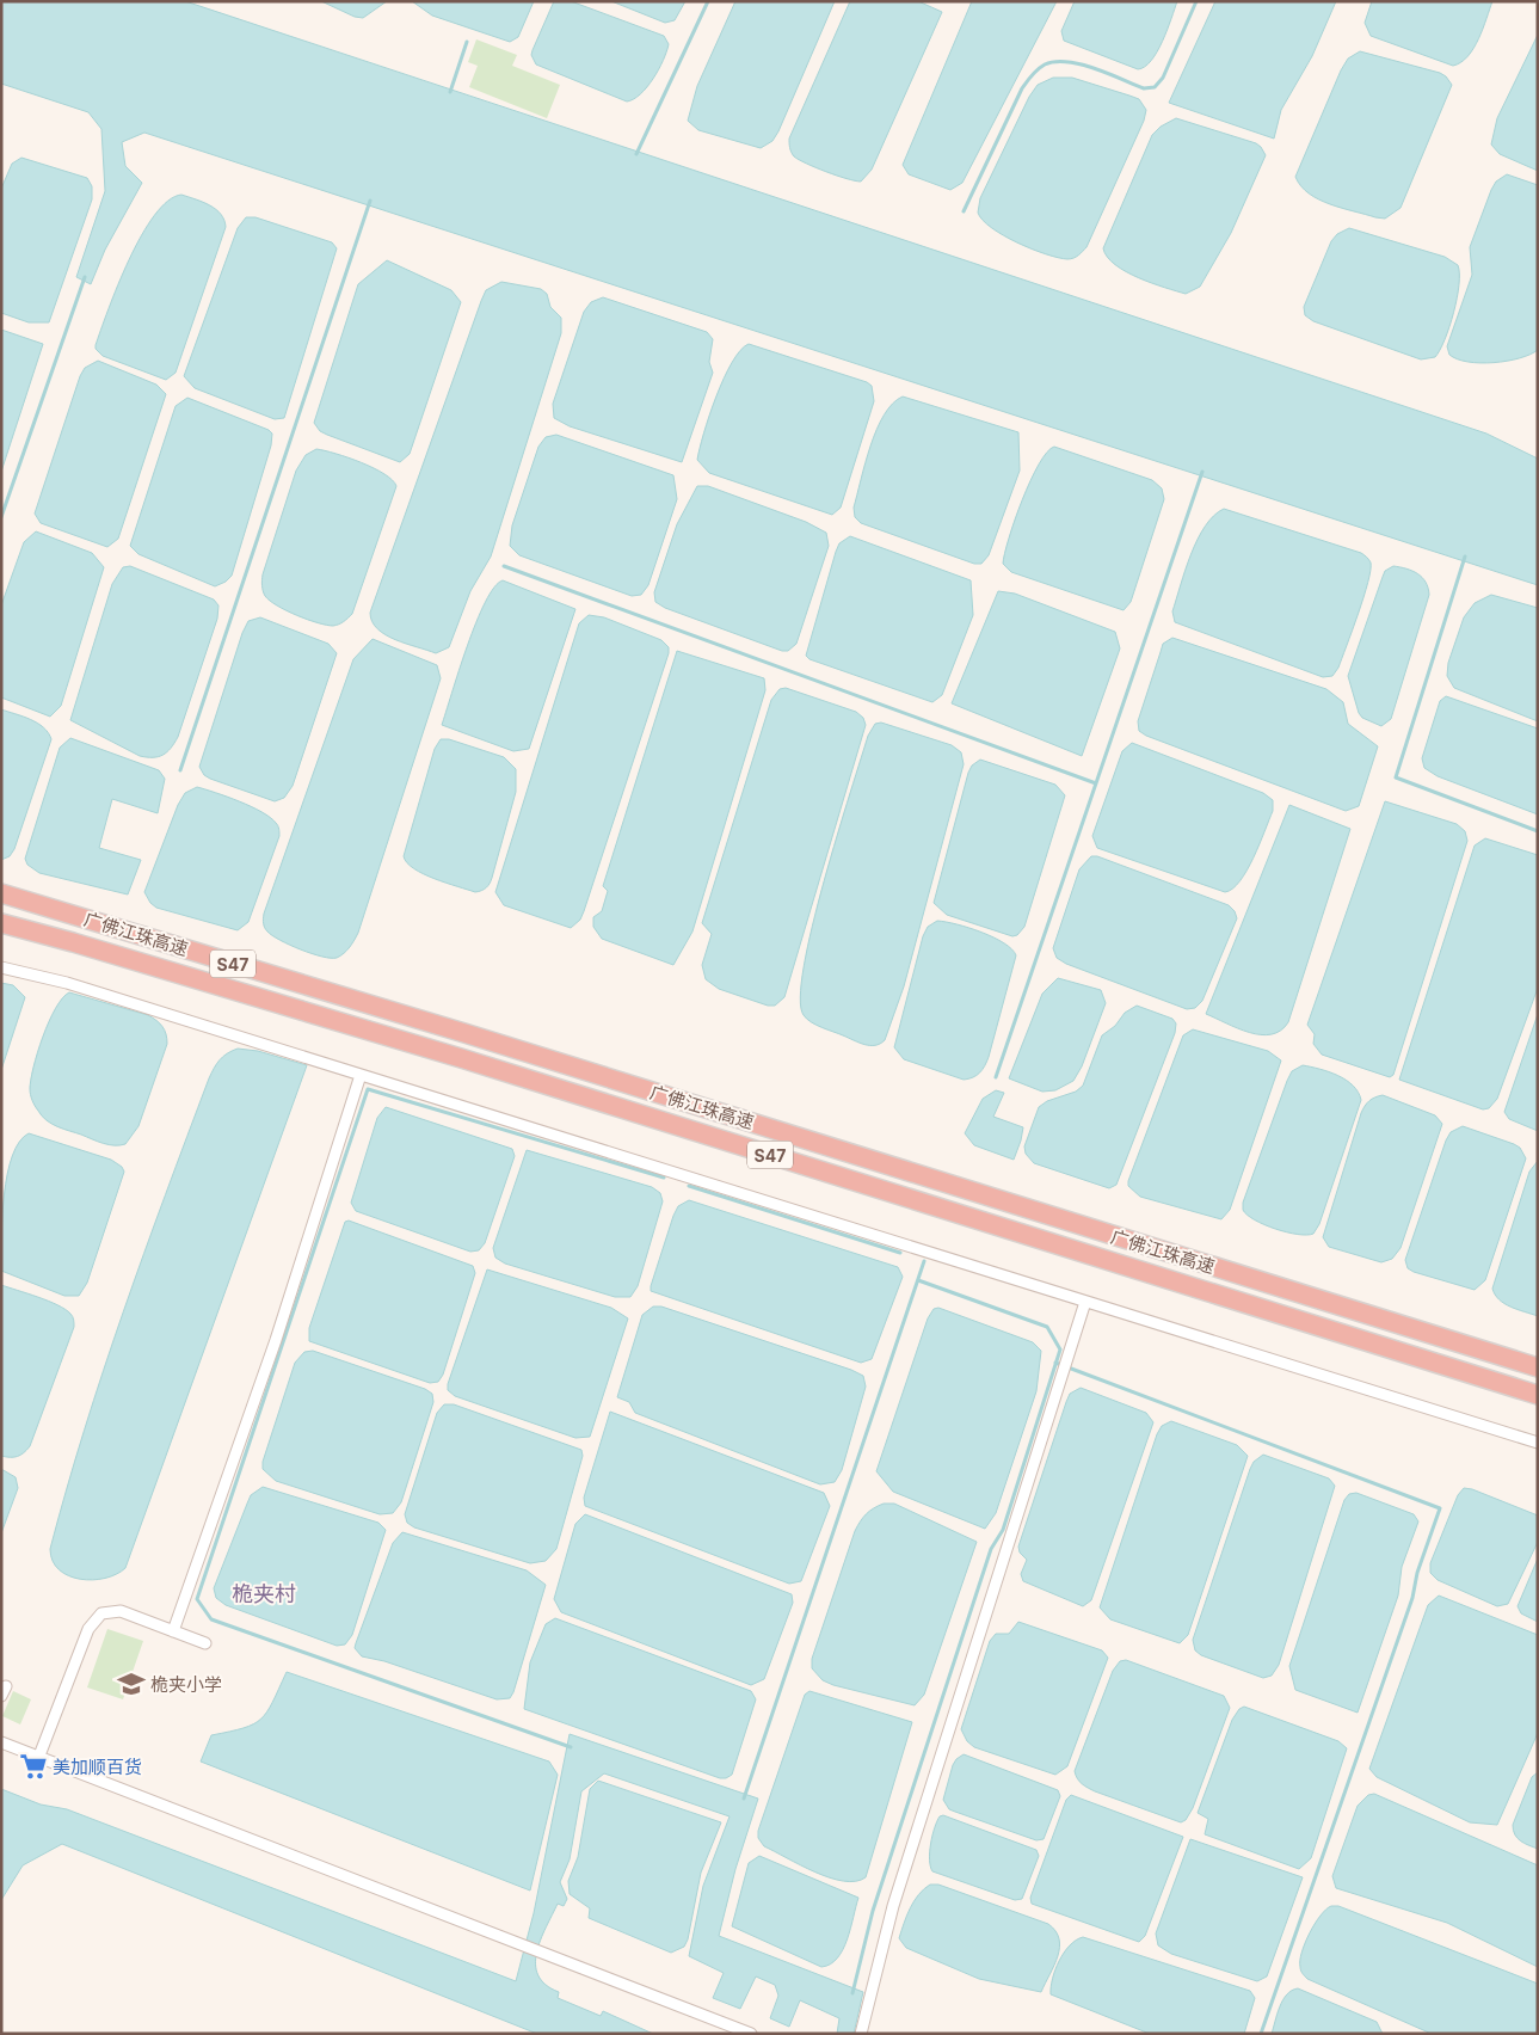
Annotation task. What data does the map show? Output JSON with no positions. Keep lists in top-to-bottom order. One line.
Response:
{"streets":{"highway":["广佛江珠高速","S47"]},"districts":["桅夹村"],"places":{"school or university":["桅夹小学"],"supermarket":["美加顺百货"]}}
